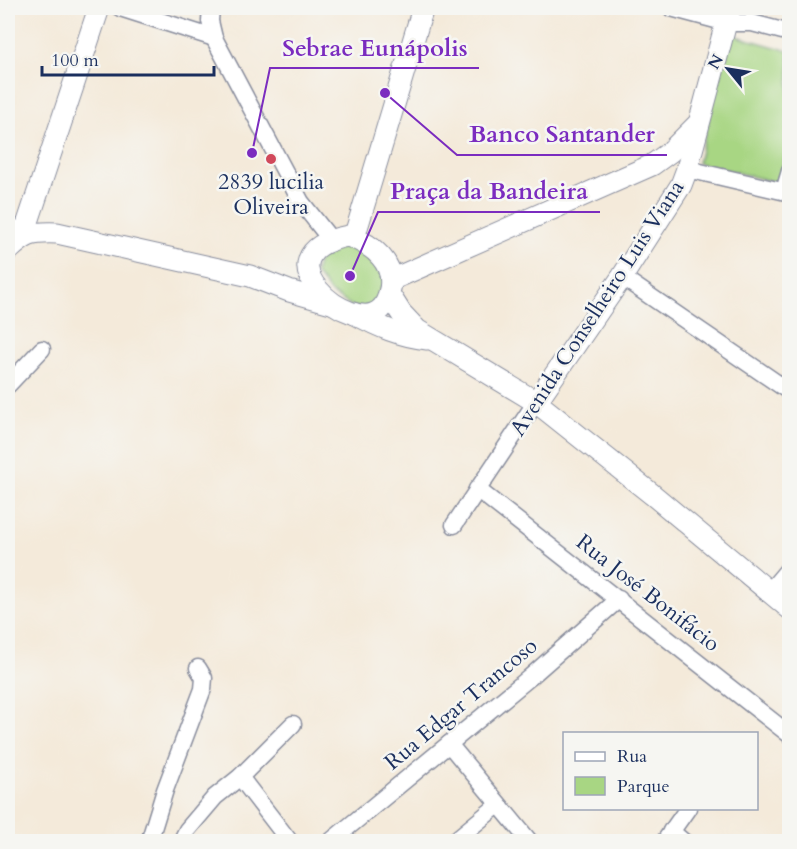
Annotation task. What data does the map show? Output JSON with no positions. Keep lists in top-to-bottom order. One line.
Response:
{"streets":{"main road":["Avenida Conselheiro Luis Viana"],"street":["Rua José Bonifácio","Rua Edgar Trancoso"]},"crossings":[["Avenida Conselheiro Luis Viana","Rua José Bonifácio"],["Rua José Bonifácio","Rua Edgar Trancoso"]],"places":["Banco Santander","Sebrae Eunápolis","2839 lucilia Oliveira","Praça da Bandeira"],"legend":["Rua","Parque"],"scale_bar":"100 m","north":"top left"}
